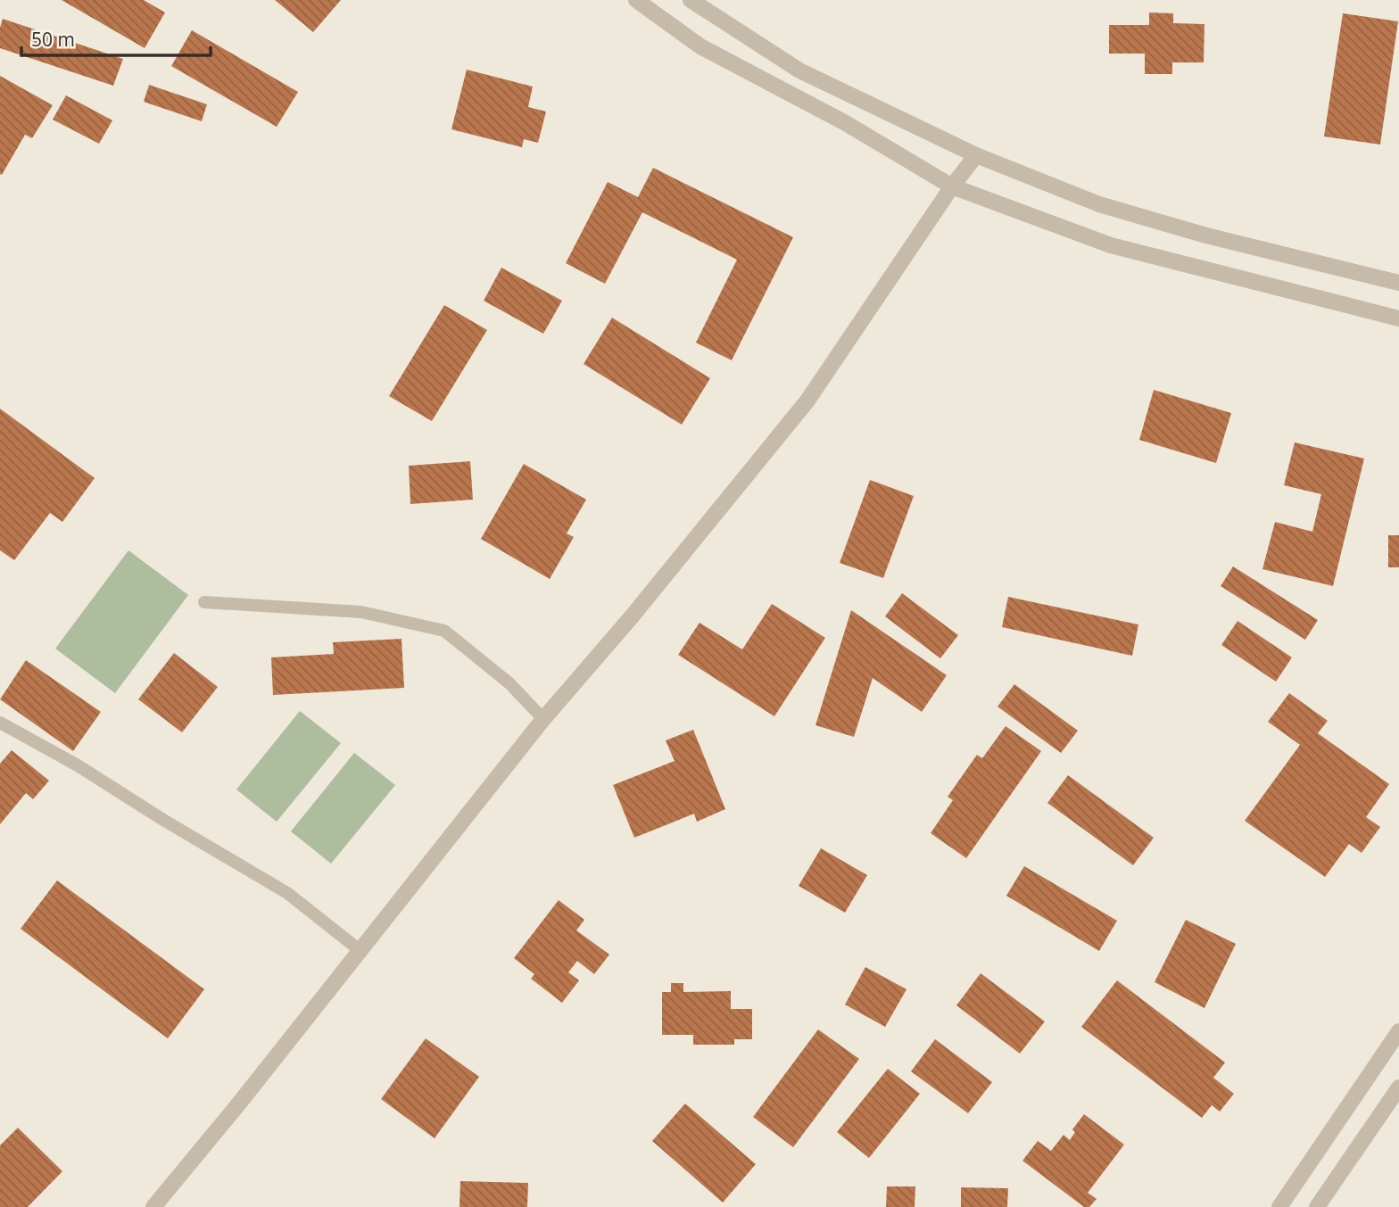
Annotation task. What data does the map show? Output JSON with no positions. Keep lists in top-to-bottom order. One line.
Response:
{"scale_bar":"50 m"}
